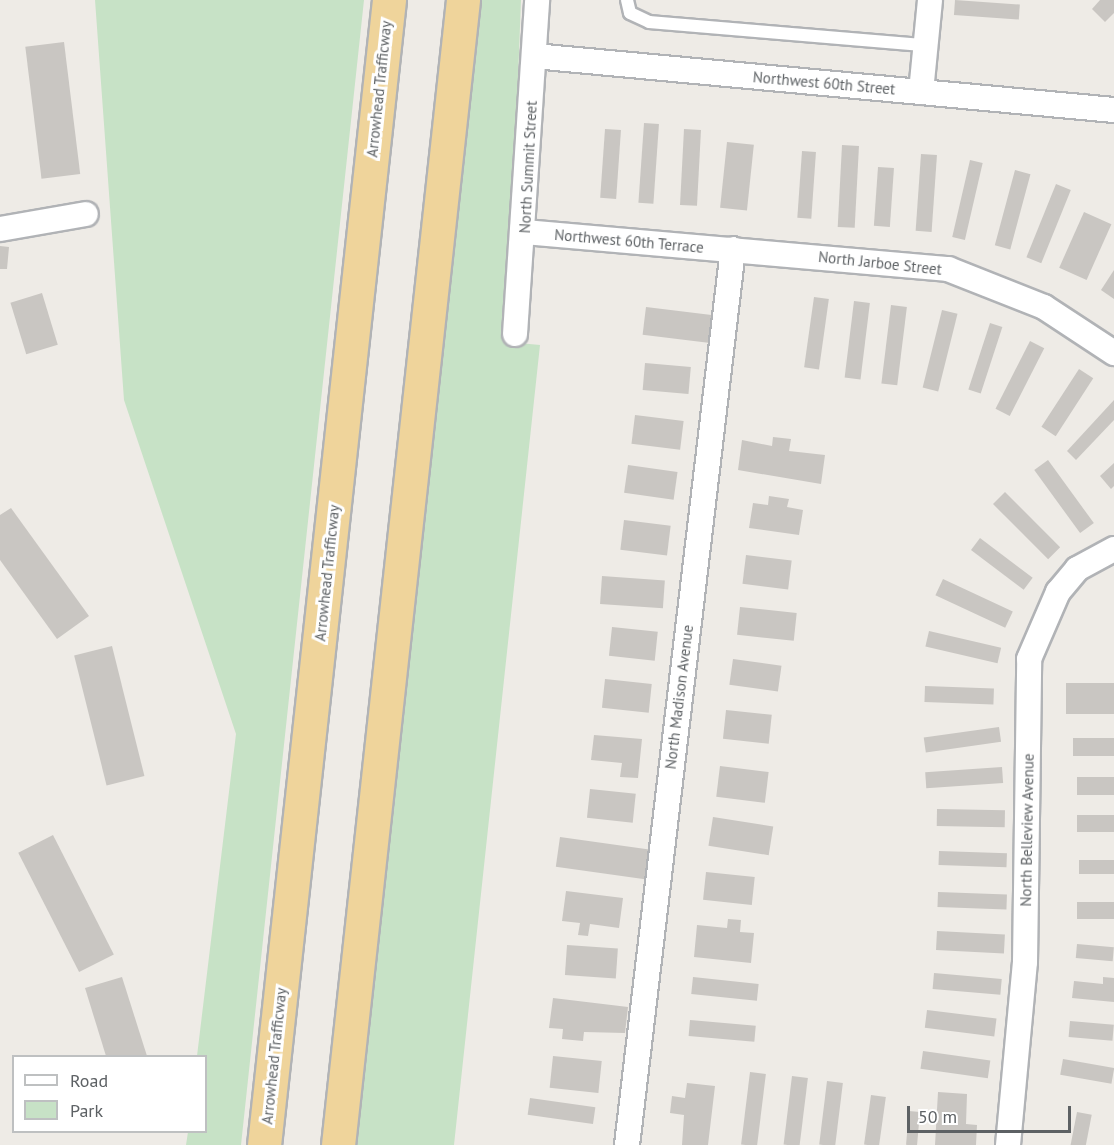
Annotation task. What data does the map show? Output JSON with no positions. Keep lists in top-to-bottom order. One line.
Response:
{"streets":{"highway":["Arrowhead Trafficway"],"street":["Northwest 60th Street","North Summit Street","Northwest 60th Terrace","North Jarboe Street","North Madison Avenue","North Belleview Avenue"]},"crossings":[["Northwest 60th Street","North Summit Street"],["North Summit Street","Northwest 60th Terrace"],["Northwest 60th Terrace","North Jarboe Street"],["Northwest 60th Terrace","North Madison Avenue"],["North Jarboe Street","North Madison Avenue"]],"legend":["Road","Park"],"scale_bar":"50 m"}
